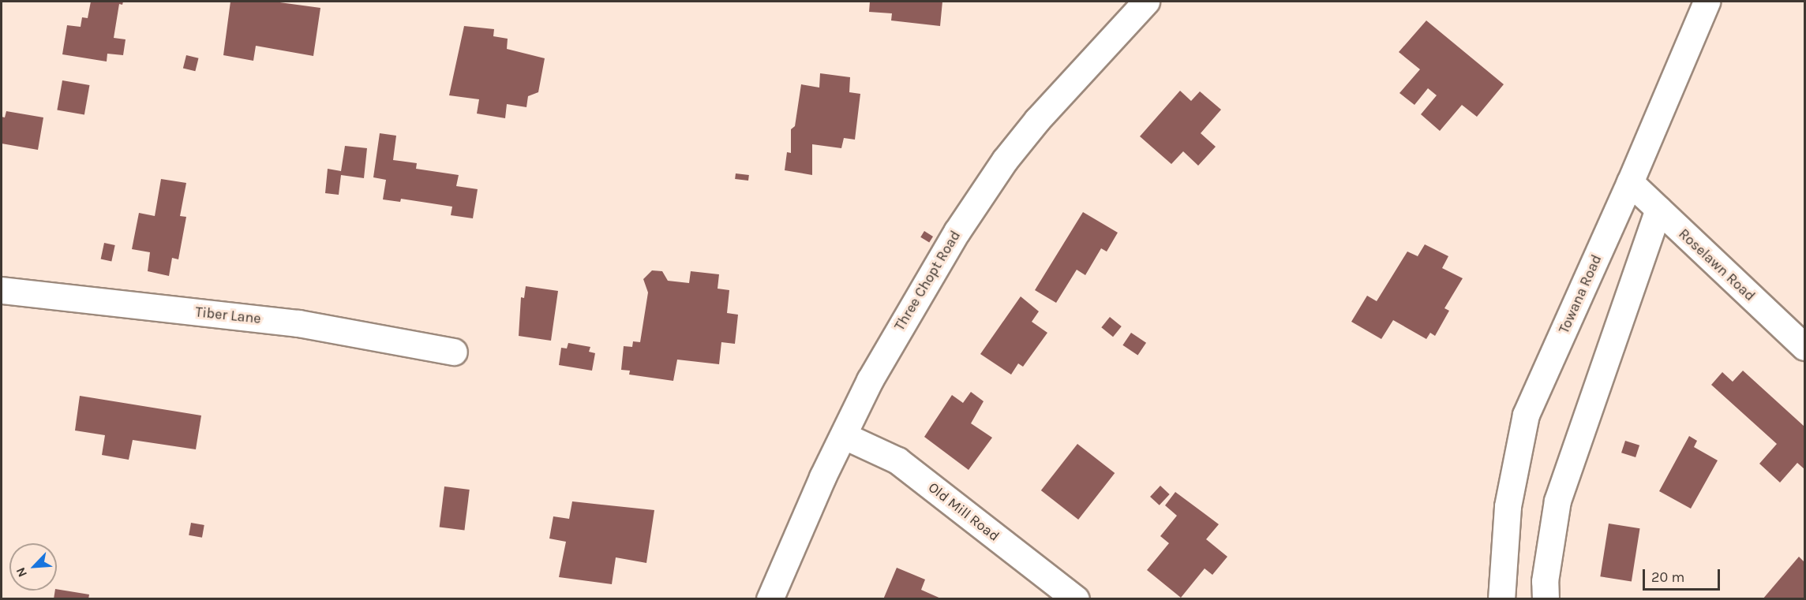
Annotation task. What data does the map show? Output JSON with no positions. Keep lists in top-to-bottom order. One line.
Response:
{"streets":{"street":["Roselawn Road","Three Chopt Road","Towana Road","Tiber Lane","Old Mill Road"]},"crossings":[["Roselawn Road","Towana Road"],["Three Chopt Road","Old Mill Road"]],"scale_bar":"20 m","north":"bottom left"}
